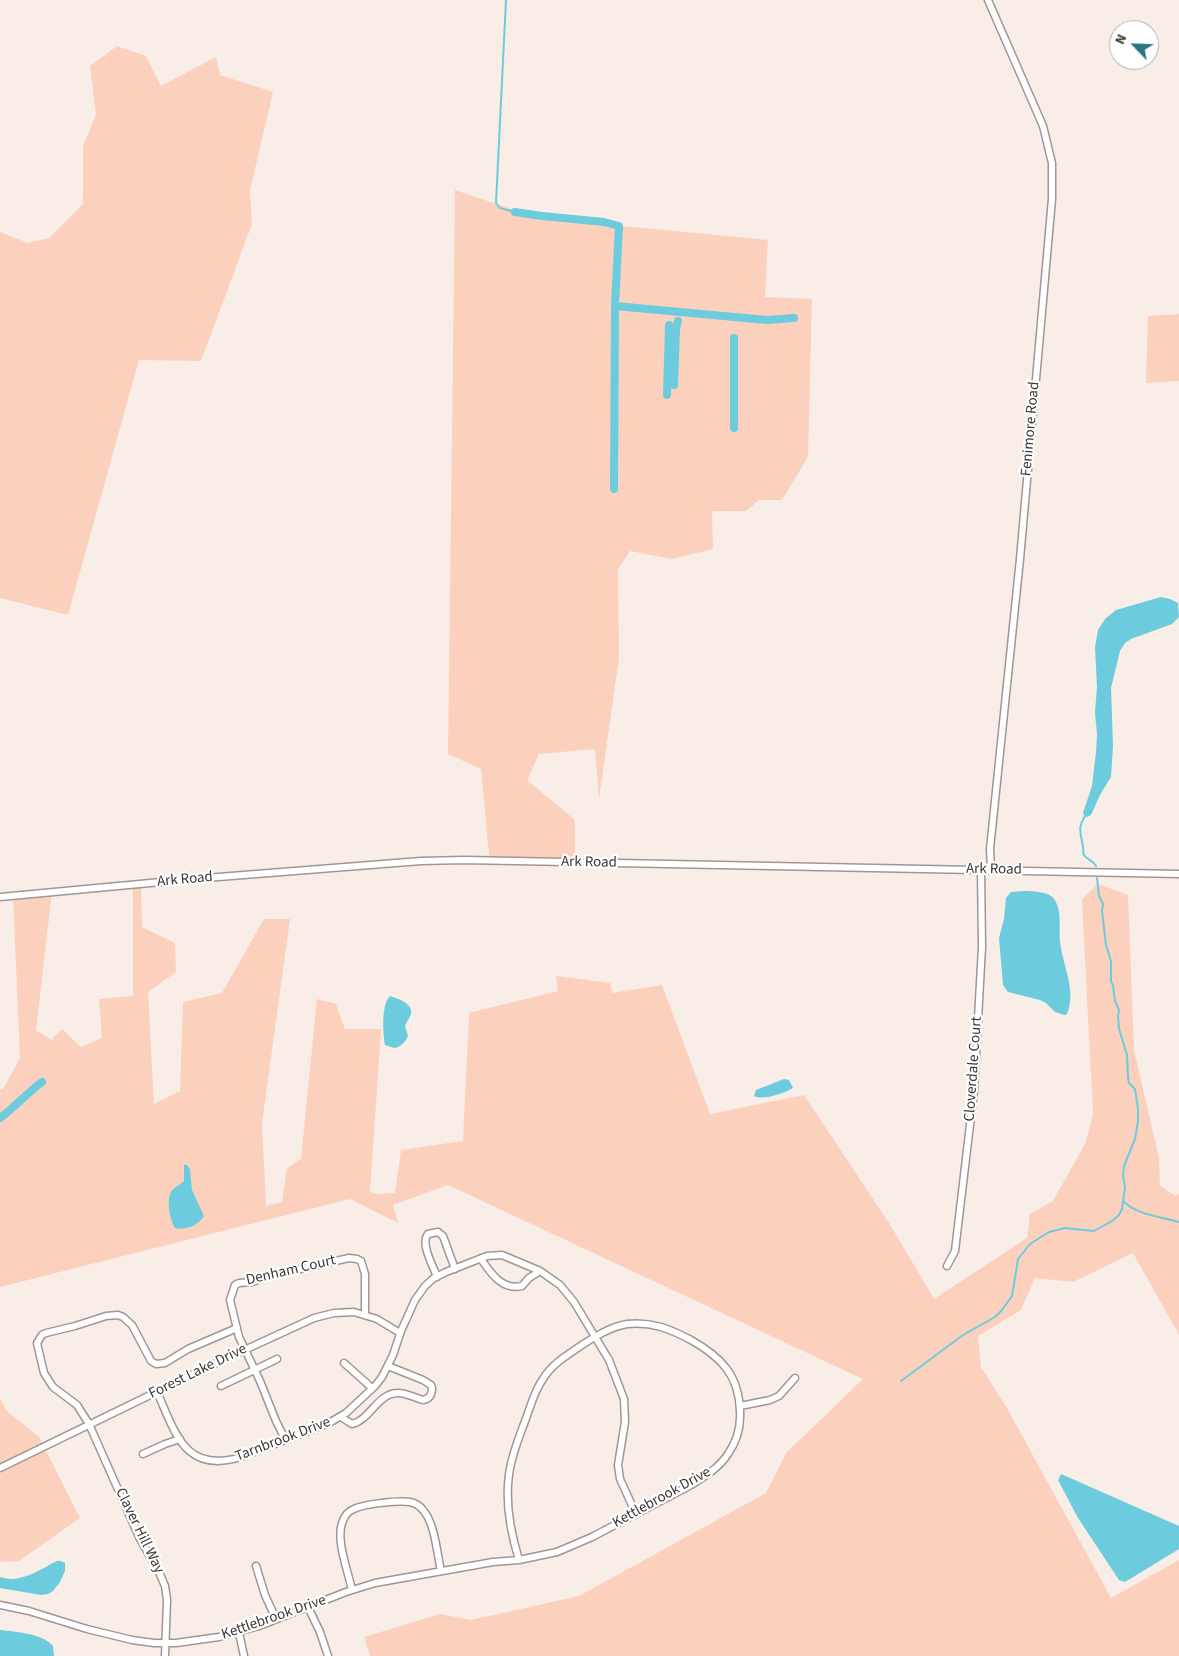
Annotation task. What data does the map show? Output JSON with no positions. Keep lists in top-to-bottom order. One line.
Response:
{"streets":{"street":["Fenimore Road","Ark Road","Cloverdale Court","Denham Court","Forest Lake Drive","Tarnbrook Drive","Kettlebrook Drive","Claver Hill Way"]},"crossings":[["Fenimore Road","Ark Road"],["Ark Road","Cloverdale Court"],["Denham Court","Forest Lake Drive"],["Denham Court","Tarnbrook Drive"],["Denham Court","Claver Hill Way"],["Forest Lake Drive","Tarnbrook Drive"],["Forest Lake Drive","Claver Hill Way"],["Tarnbrook Drive","Kettlebrook Drive"],["Kettlebrook Drive","Claver Hill Way"]],"north":"top left"}
